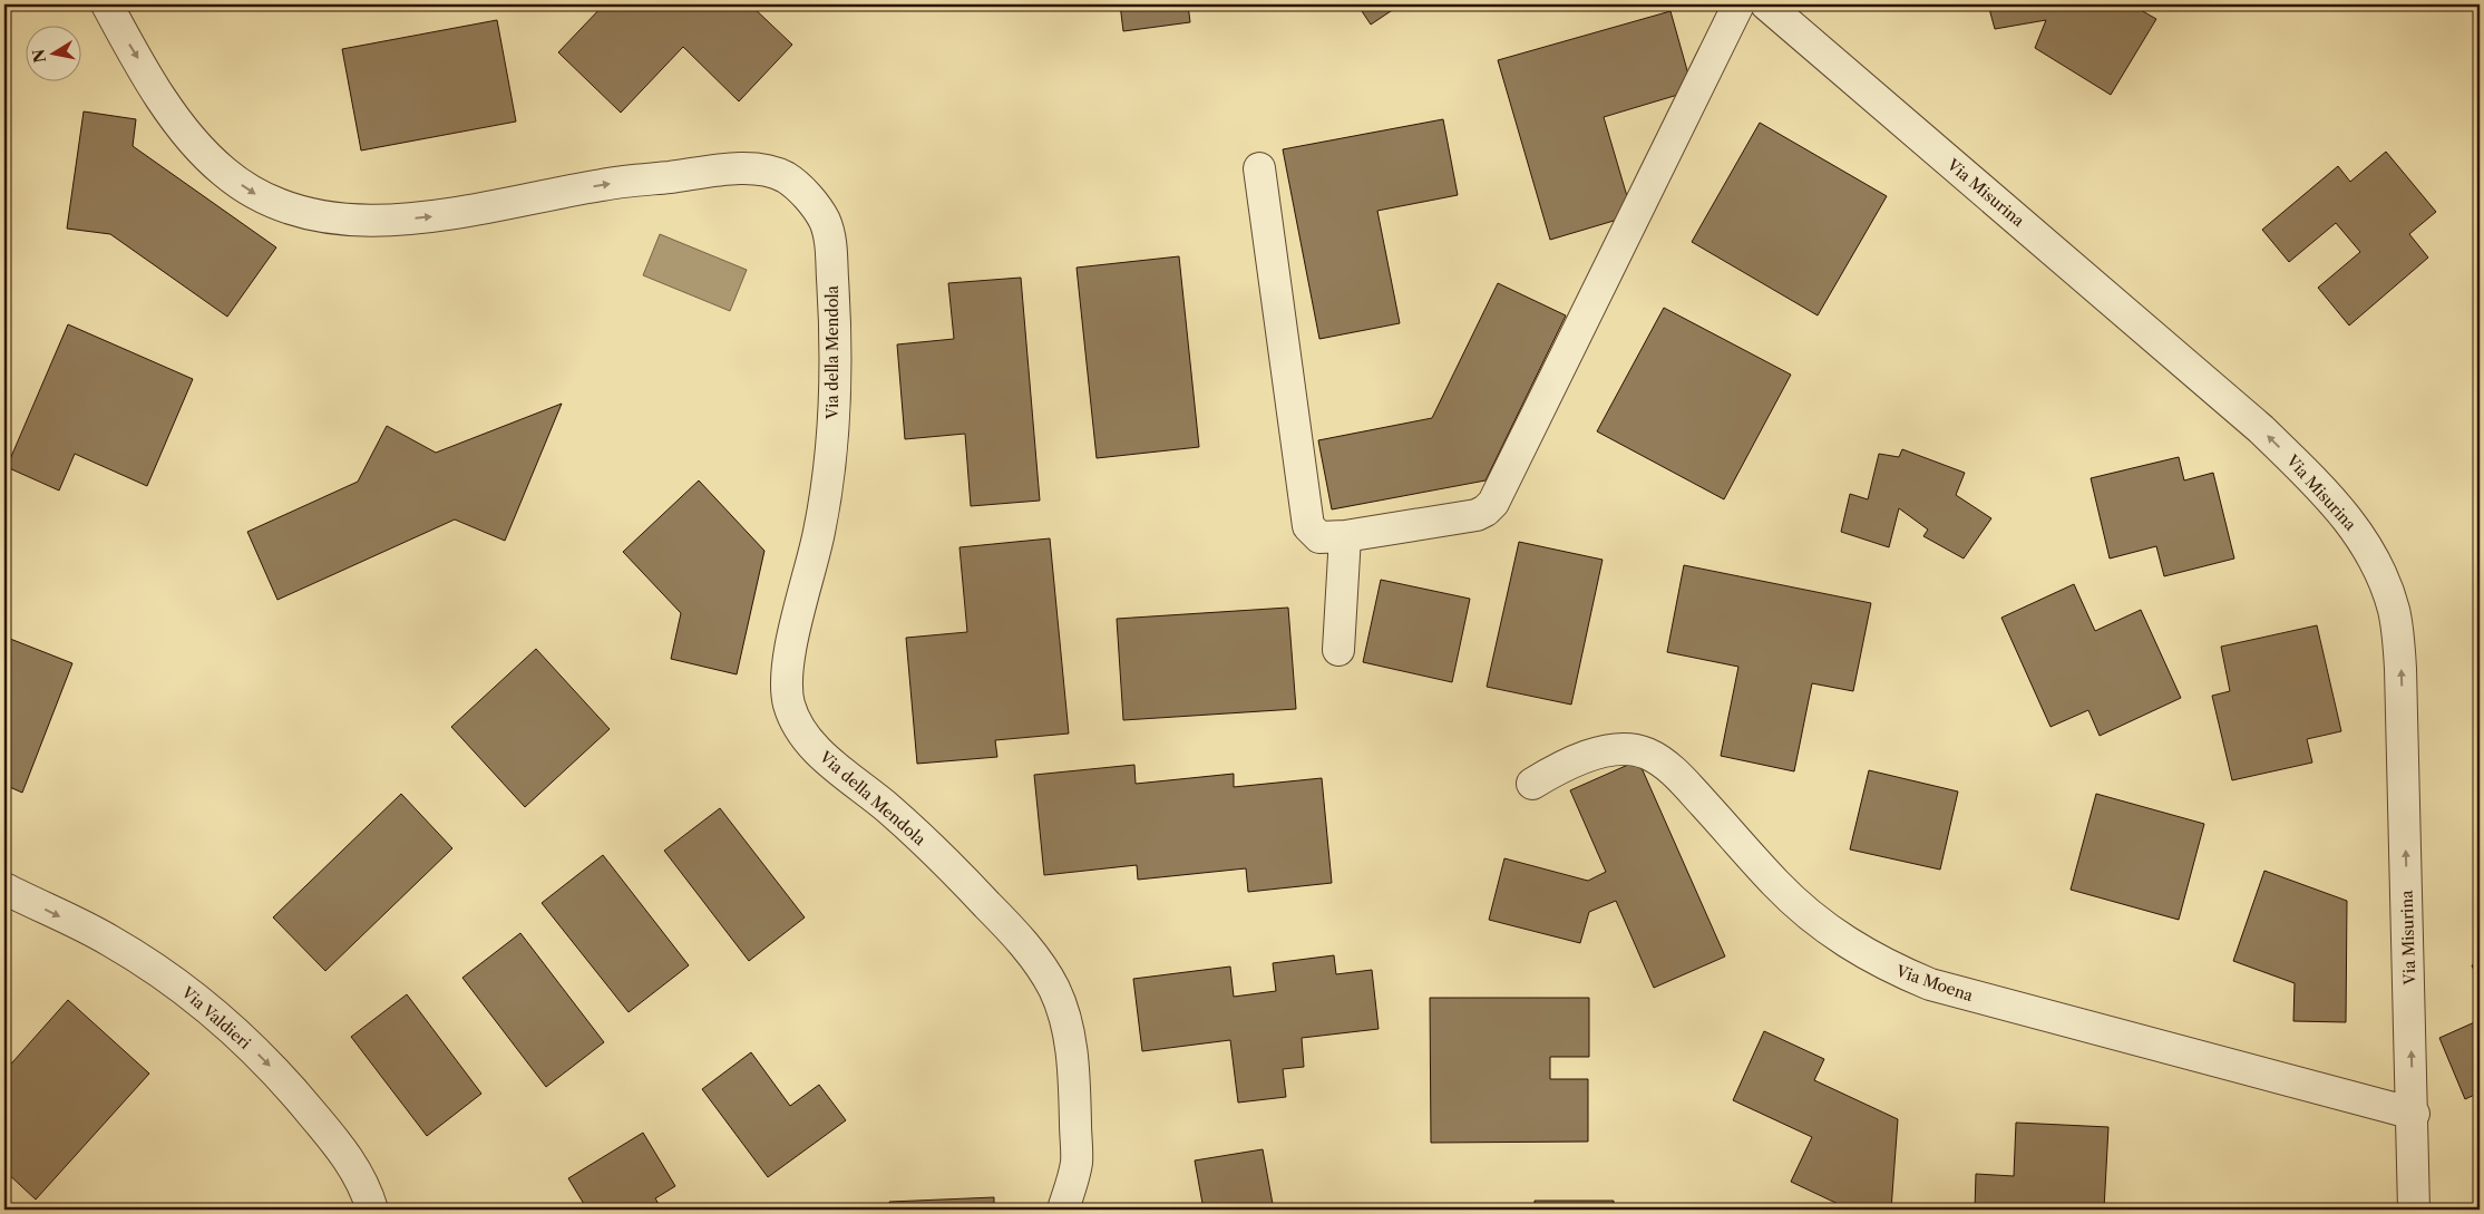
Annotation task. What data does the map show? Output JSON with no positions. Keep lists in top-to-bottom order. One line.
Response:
{"streets":{"street":["Via Misurina","Via della Mendola","Via Moena","Via Valdieri"]},"crossings":[["Via Misurina","Via Moena"]],"one_way":["Via Misurina","Via Valdieri"],"north":"left"}
